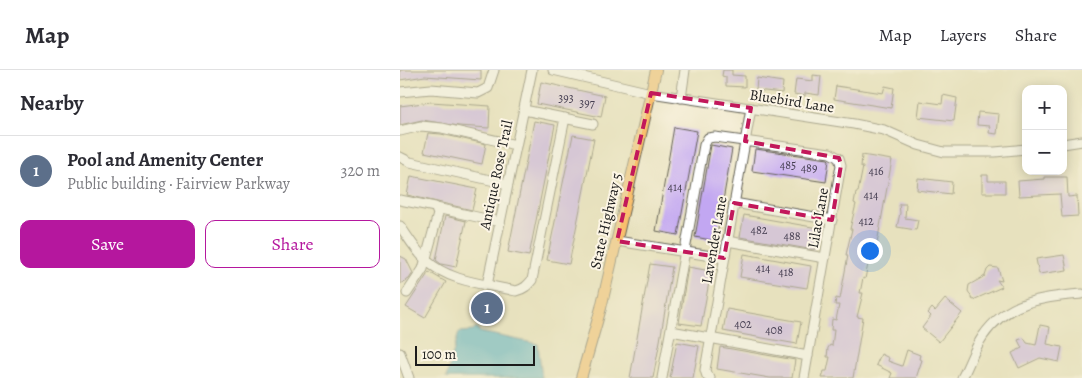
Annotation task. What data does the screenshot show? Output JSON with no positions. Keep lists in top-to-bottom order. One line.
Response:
{"streets":{"main road":["State Highway 5"],"street":["Bluebird Lane","Antique Rose Trail","Lilac Lane","Lavender Lane"]},"crossings":[["Bluebird Lane","State Highway 5"],["Bluebird Lane","Lavender Lane"],["Lilac Lane","Lavender Lane"]],"house_numbers":["393","397","485","489","416","414","414","412","482","488","414","418","402","408"],"scale_bar":"100 m","page":{"header":"Map","nav":["Map","Layers","Share"],"heading":"Nearby","map_buttons":["+","−"],"list":[{"mark":"1","name":"Pool and Amenity Center","note":"Public building · Fairview Parkway","value":"320 m"}],"buttons":["Save","Share"],"pins":"1","scale":"100 m"}}
